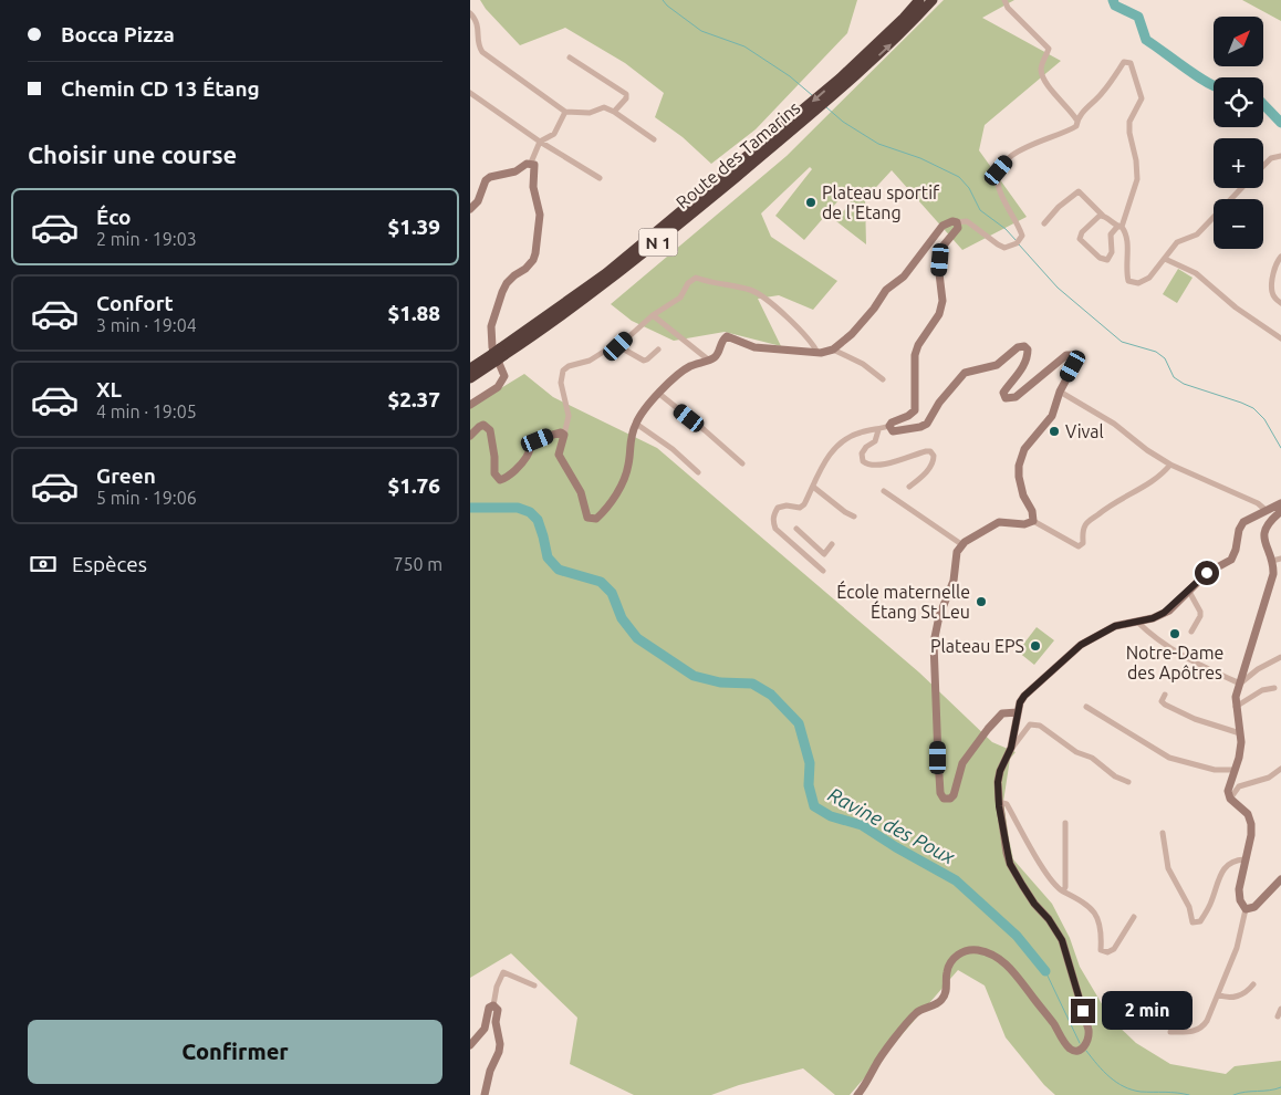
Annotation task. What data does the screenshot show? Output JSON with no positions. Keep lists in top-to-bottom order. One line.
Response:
{"streets":{"highway":["Route des Tamarins","N 1"]},"water":["Ravine des Poux"],"places":["Plateau sportif de l'Etang","Vival","École maternelle Étang St Leu","Notre-Dame des Apôtres","Plateau EPS"],"north":"top right","page":{"banner":["Bocca Pizza","Chemin CD 13 Étang"],"map_buttons":["+","−"],"heading":"Choisir une course","list":[{"name":"Éco","note":"2 min · 19:03","value":"$1.39"},{"name":"Confort","note":"3 min · 19:04","value":"$1.88"},{"name":"XL","note":"4 min · 19:05","value":"$2.37"},{"name":"Green","note":"5 min · 19:06","value":"$1.76"}],"pay":["Espèces","750 m"],"bubble":"2 min","buttons":"Confirmer"}}
